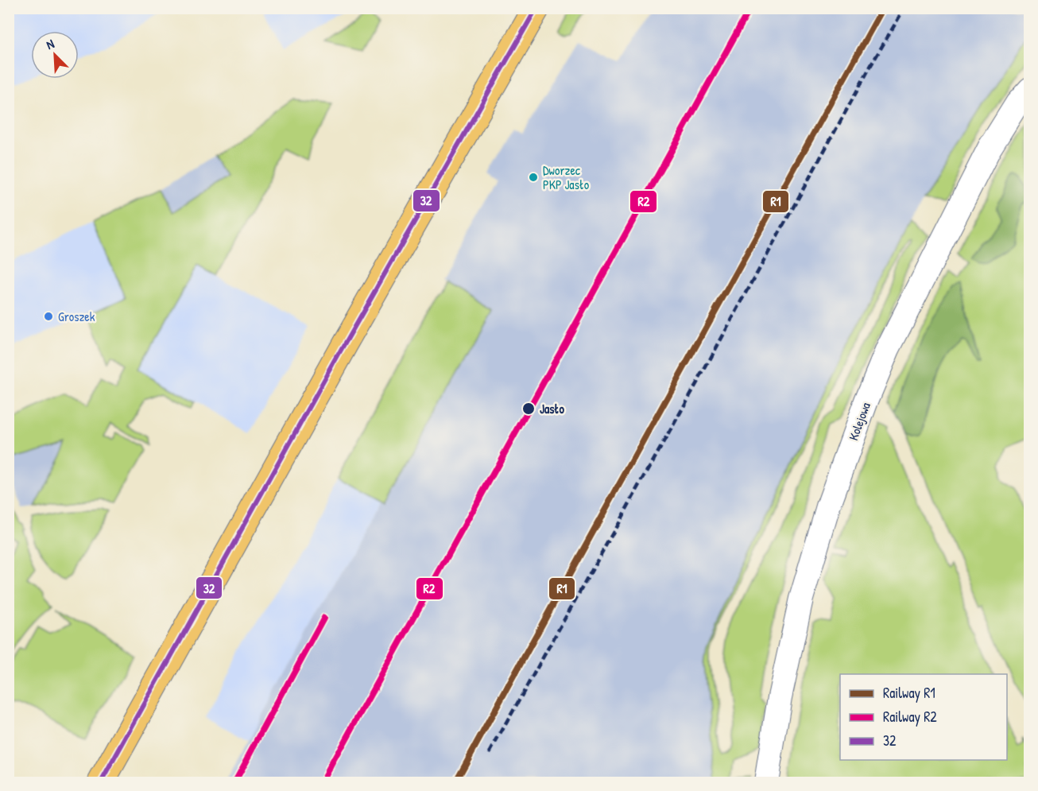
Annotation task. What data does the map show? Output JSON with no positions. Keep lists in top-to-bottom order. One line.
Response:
{"streets":{"street":["Kolejowa"]},"places":["Dworzec PKP Jasło","Groszek","Jasło"],"lines":["rail line R1","rail line R2","transit line 32"],"legend":["Railway R1","Railway R2","32"],"north":"top left"}
